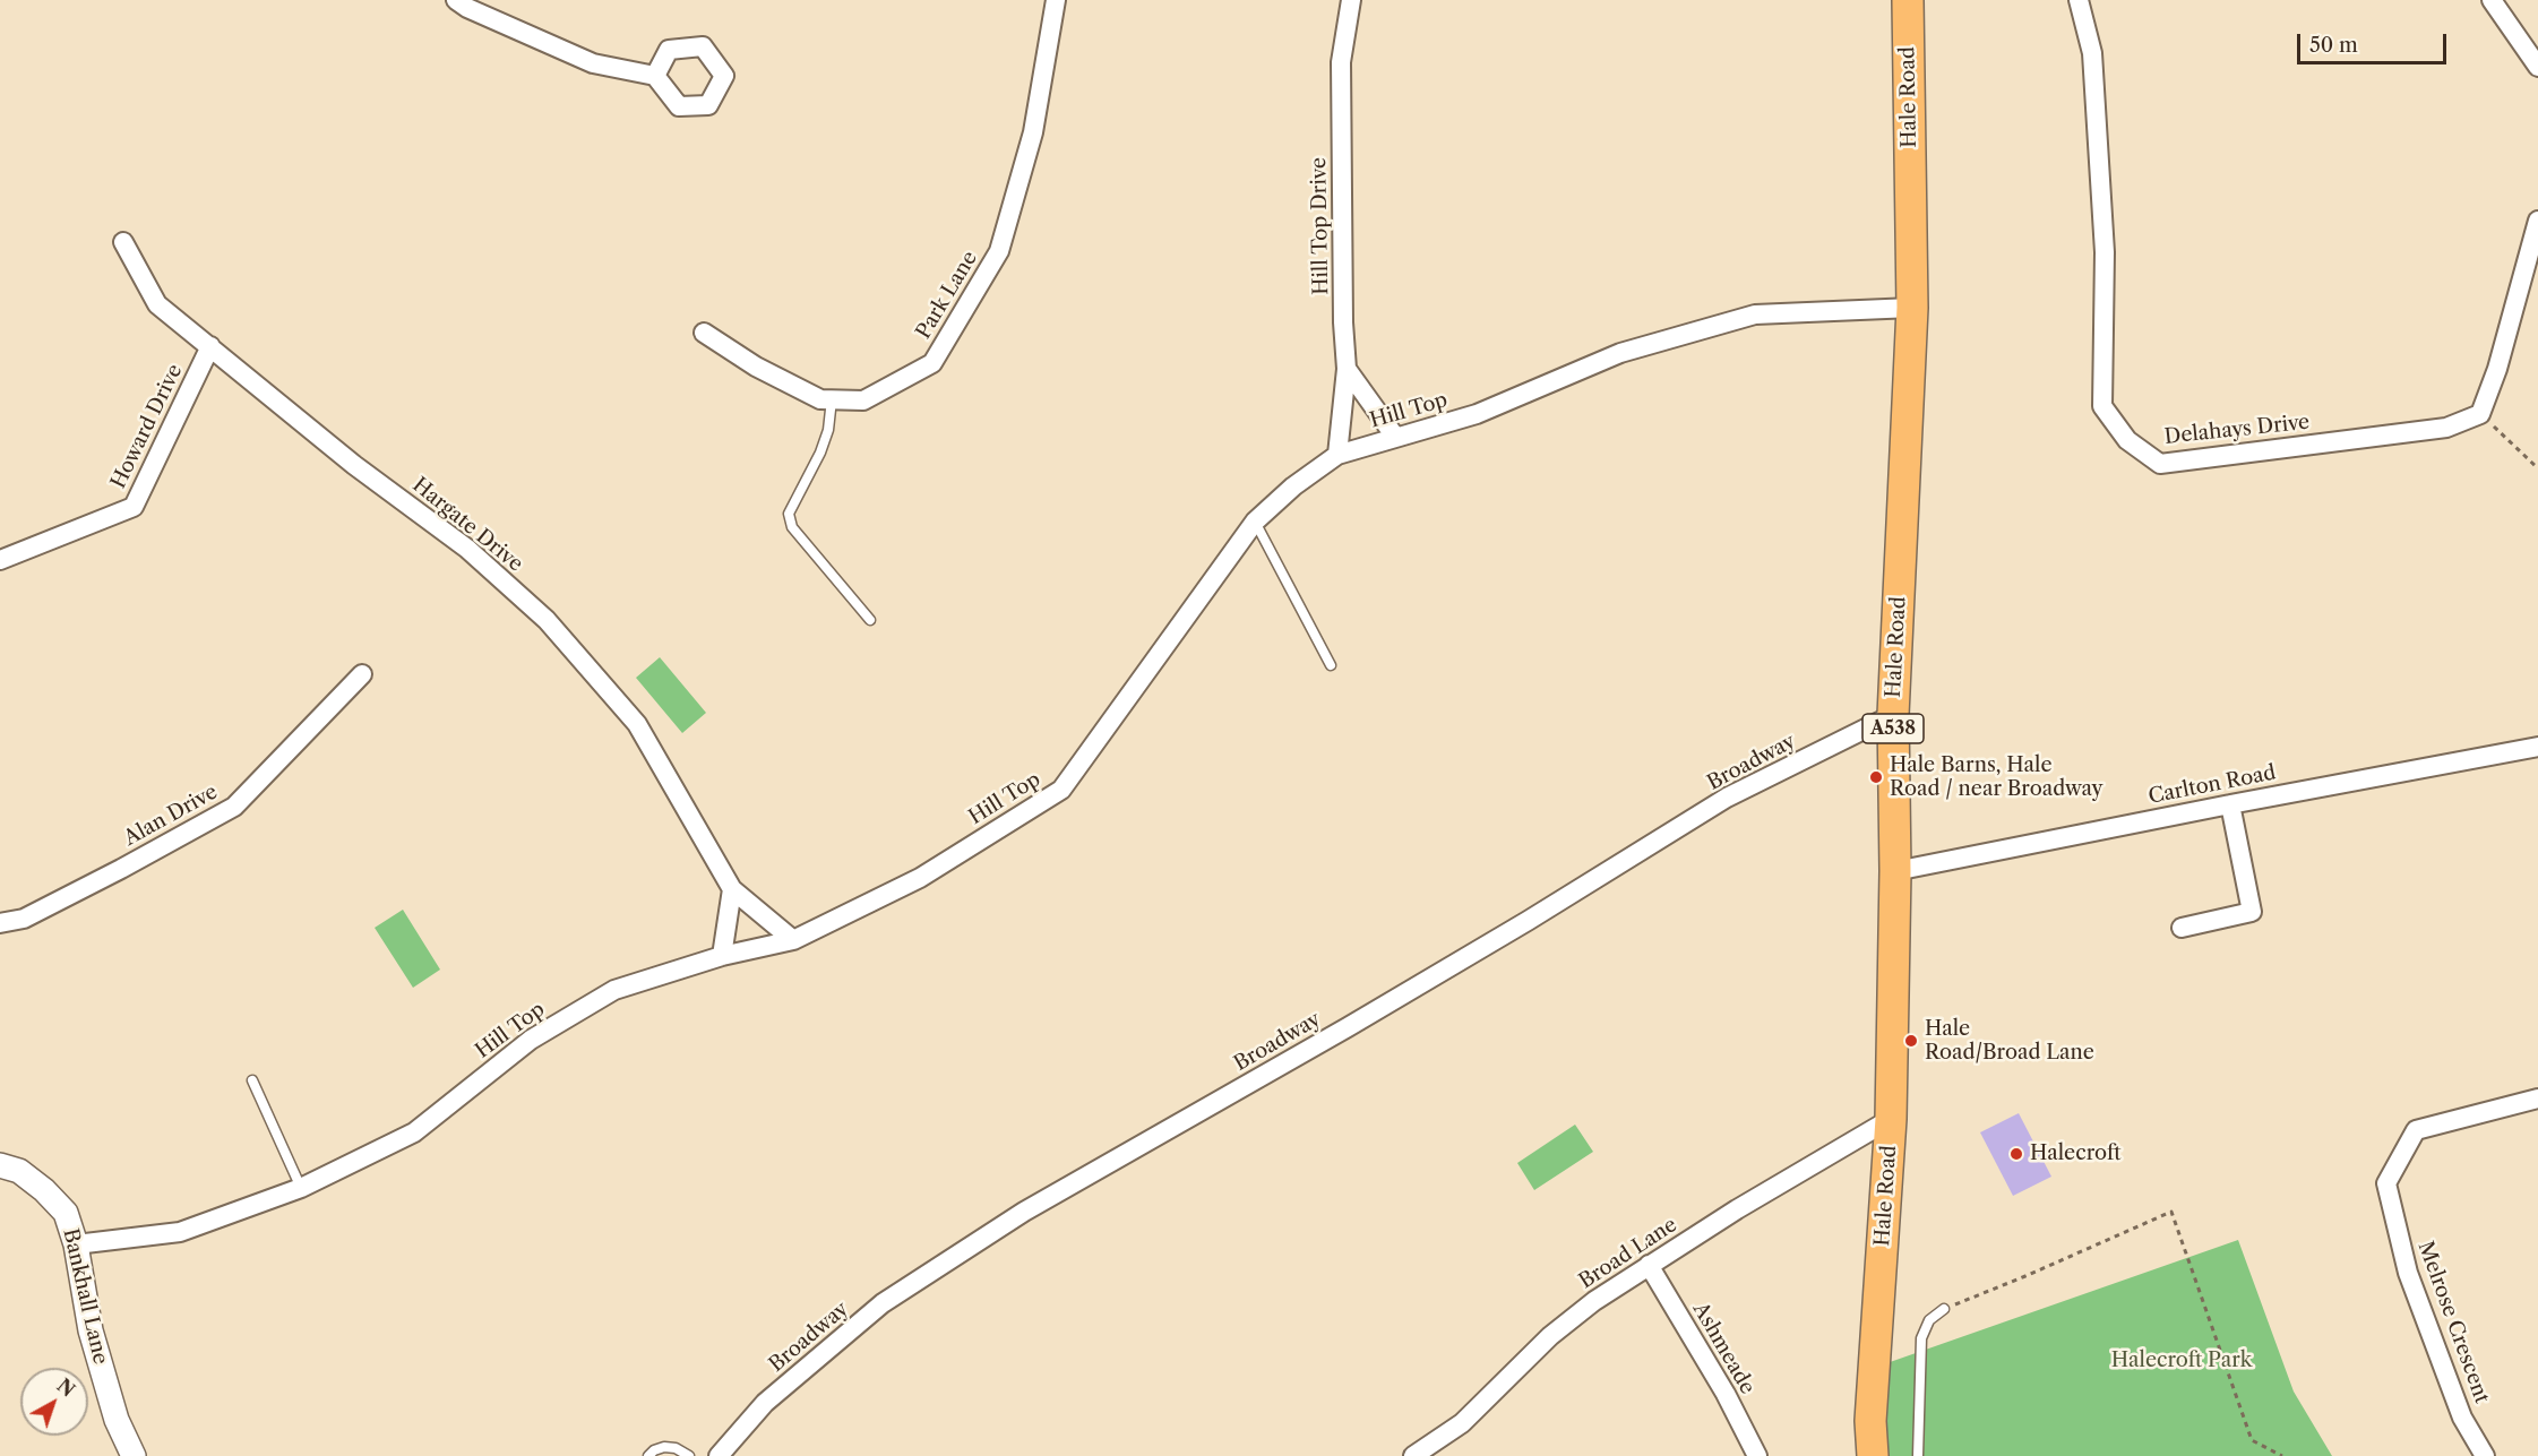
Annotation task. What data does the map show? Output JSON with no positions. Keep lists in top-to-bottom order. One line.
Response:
{"streets":{"main road":["Hale Road","A538"],"street":["Hill Top Drive","Park Lane","Hill Top","Howard Drive","Delahays Drive","Hargate Drive","Broadway","Carlton Road","Alan Drive","Broad Lane","Bankhall Lane","Melrose Crescent","Ashmeade"]},"crossings":[["Hale Road","Hill Top"],["Hale Road","Broadway"],["Hale Road","Carlton Road"],["Hale Road","Broad Lane"],["Hill Top Drive","Hill Top"],["Hill Top","Hargate Drive"],["Hill Top","Bankhall Lane"],["Howard Drive","Hargate Drive"],["Broad Lane","Ashmeade"]],"parks":["Halecroft Park"],"places":["Hale Barns, Hale Road / near Broadway","Hale Road/Broad Lane","Halecroft"],"scale_bar":"50 m","north":"top right"}
